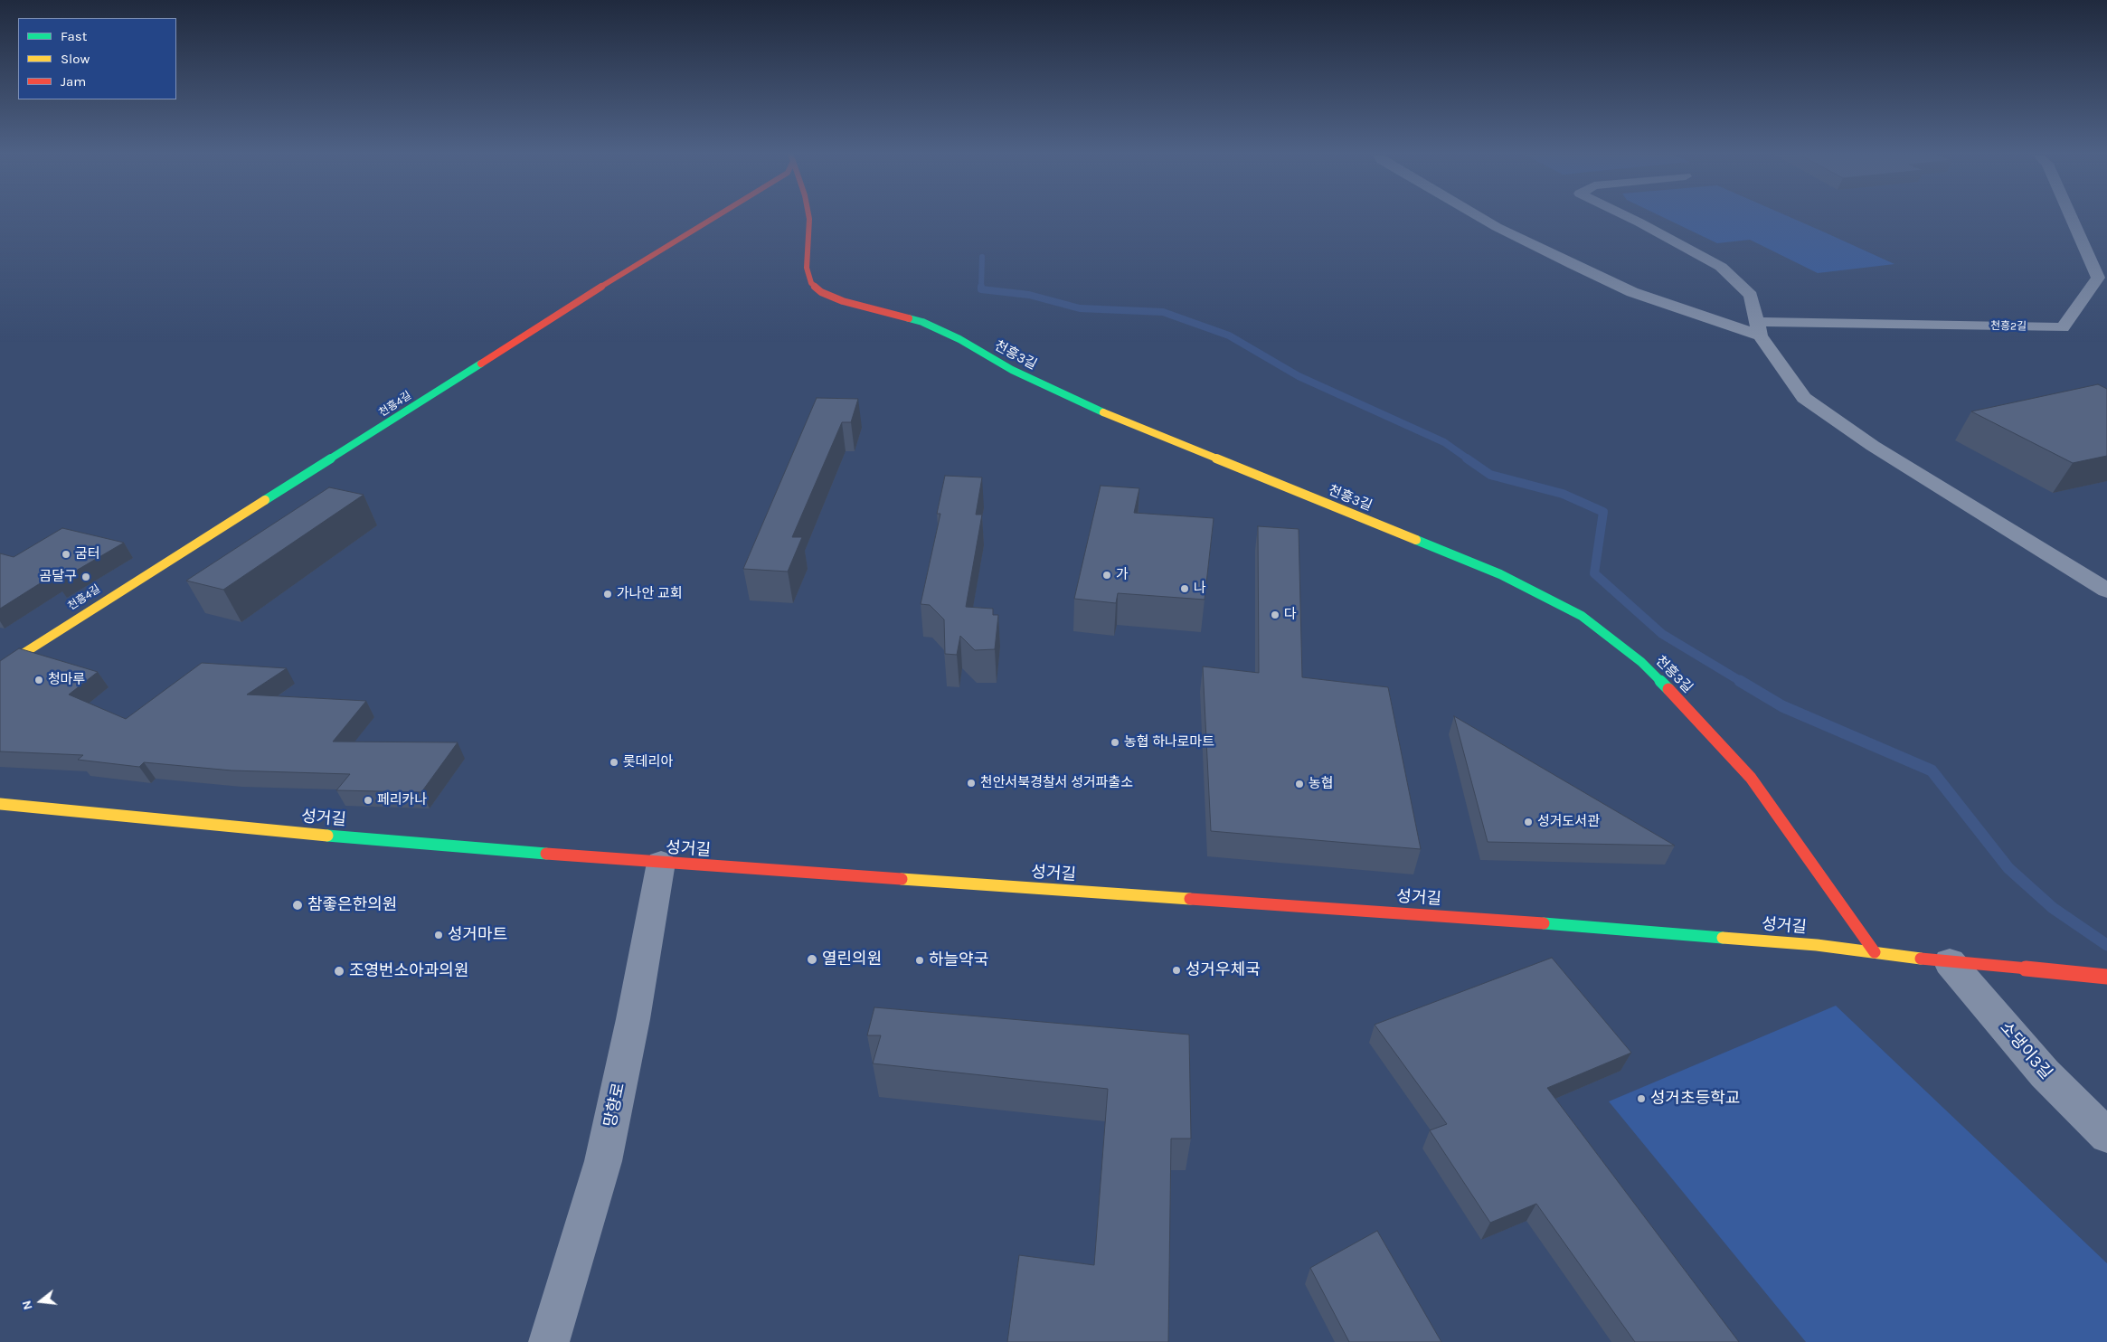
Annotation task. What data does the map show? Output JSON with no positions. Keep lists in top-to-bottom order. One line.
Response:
{"streets":{"street":["천흥2길","천흥3길","천흥4길","성거길","소댕이3길","망향로"]},"crossings":[["천흥3길","성거길"],["성거길","소댕이3길"],["성거길","망향로"]],"places":["굼터","가","곰달구","나","가나안 교회","다","청마루","농협 하나로마트","롯데리아","천안서북경찰서 성거파출소","농협","페리카나","성거도서관","참좋은한의원","성거마트","열린의원","하늘약국","성거우체국","조영번소아과의원","성거초등학교"],"legend":["Fast","Slow","Jam"],"north":"left"}
